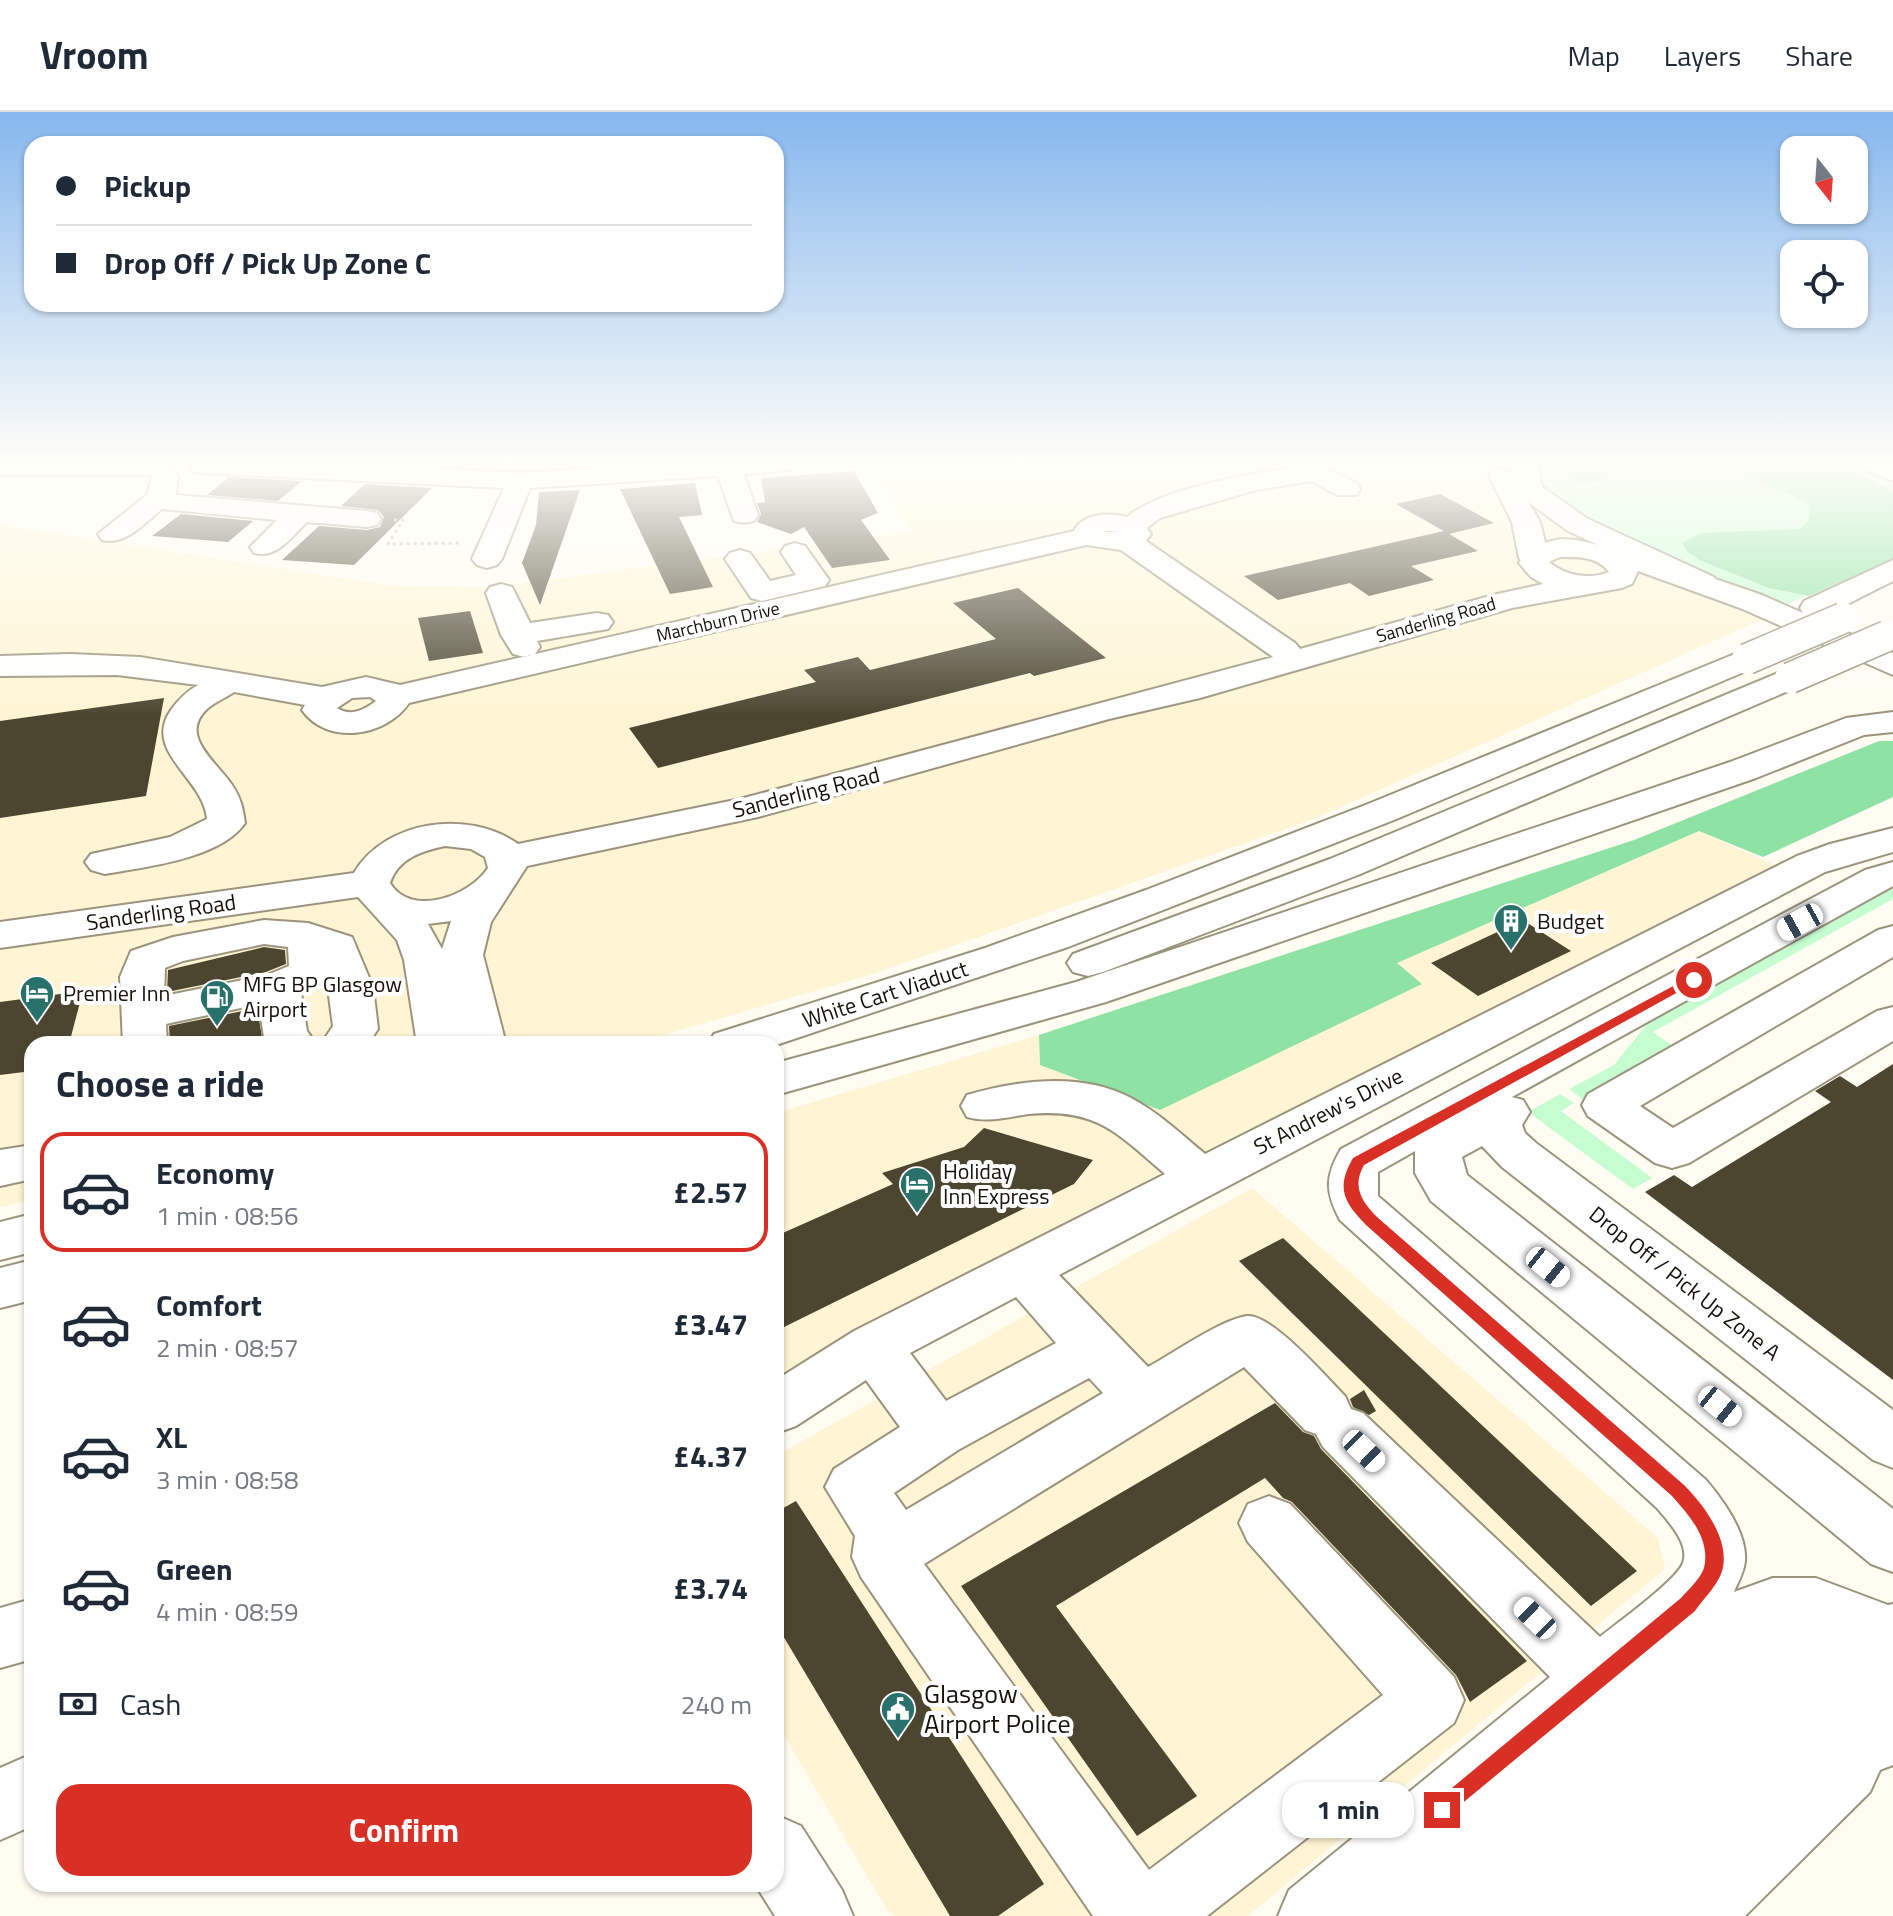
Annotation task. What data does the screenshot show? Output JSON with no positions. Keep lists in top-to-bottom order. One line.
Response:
{"streets":{"main road":["Sanderling Road","Marchburn Drive","White Cart Viaduct","St Andrew's Drive","Drop Off / Pick Up Zone A"]},"places":{"building":["Budget"],"hotel":["Premier Inn","Holiday Inn Express"],"fuel station":["MFG BP Glasgow Airport"],"public building":["Glasgow Airport Police"]},"north":"bottom","page":{"header":"Vroom","nav":["Map","Layers","Share"],"banner":["Pickup","Drop Off / Pick Up Zone C"],"heading":"Choose a ride","list":[{"name":"Economy","note":"1 min · 08:56","value":"£2.57"},{"name":"Comfort","note":"2 min · 08:57","value":"£3.47"},{"name":"XL","note":"3 min · 08:58","value":"£4.37"},{"name":"Green","note":"4 min · 08:59","value":"£3.74"}],"pay":["Cash","240 m"],"buttons":"Confirm","bubble":"1 min"}}
